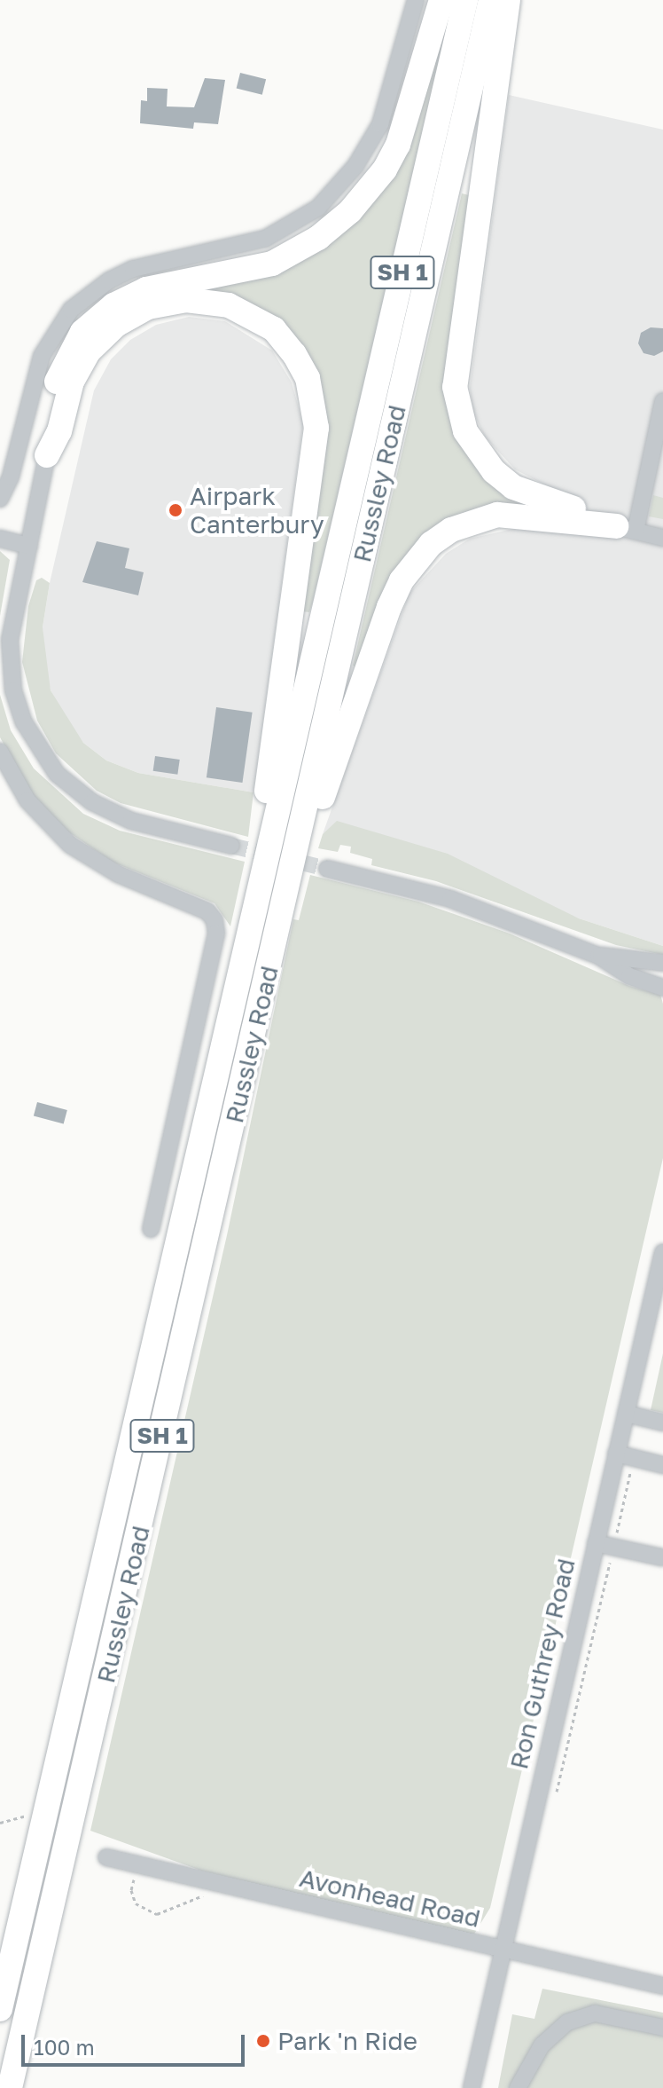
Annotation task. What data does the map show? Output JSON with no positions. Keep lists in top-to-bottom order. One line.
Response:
{"streets":{"highway":["SH 1","Russley Road"],"street":["Ron Guthrey Road","Avonhead Road"]},"crossings":[["Ron Guthrey Road","Avonhead Road"]],"places":["Airpark Canterbury","Park 'n Ride"],"scale_bar":"100 m"}
